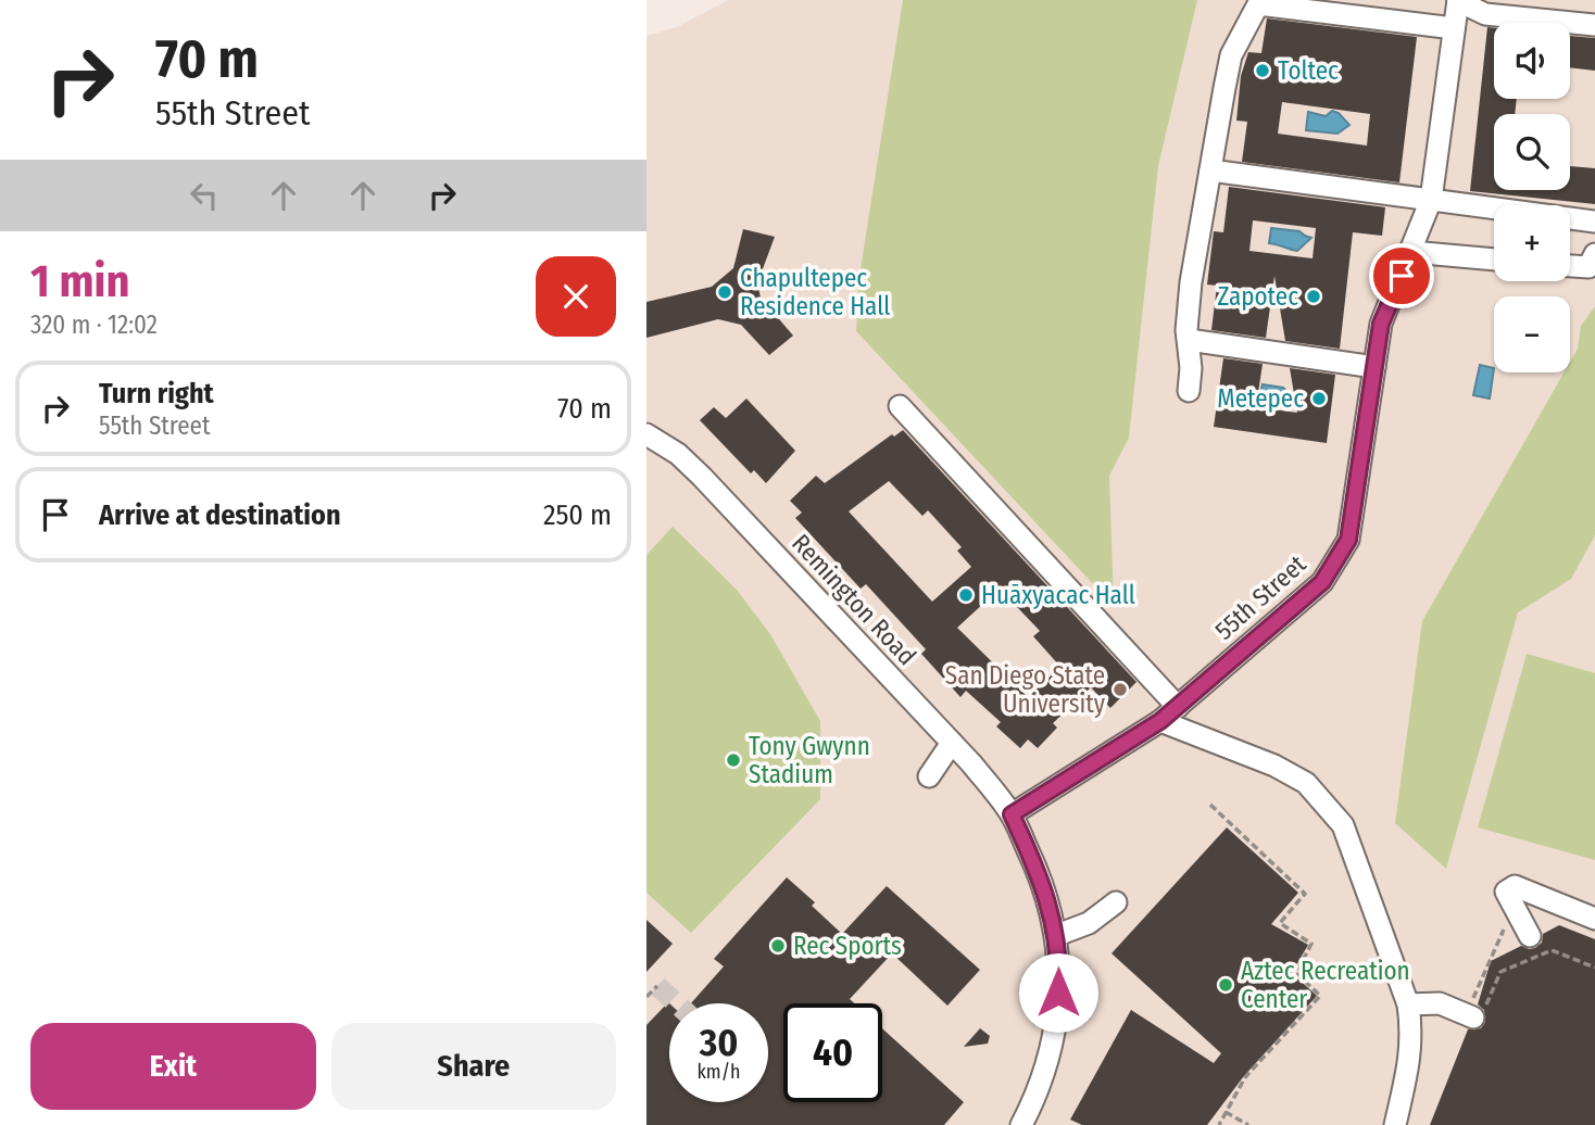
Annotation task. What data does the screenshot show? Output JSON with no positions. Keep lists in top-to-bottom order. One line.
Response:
{"streets":{"street":["55th Street","Remington Road"]},"crossings":[["55th Street","Remington Road"]],"places":["Toltec","Chapultepec Residence Hall","Zapotec","Metepec","Huāxyacac Hall","San Diego State University","Tony Gwynn Stadium","Rec Sports","Aztec Recreation Center"],"page":{"turn":["70 m","55th Street"],"map_buttons":["+","−"],"heading":["1 min","320 m · 12:02"],"list":[{"name":"Turn right","note":"55th Street","value":"70 m"},{"name":"Arrive at destination","value":"250 m"}],"speed":"30 km/h","limit":"40","buttons":["Exit","Share"]}}
